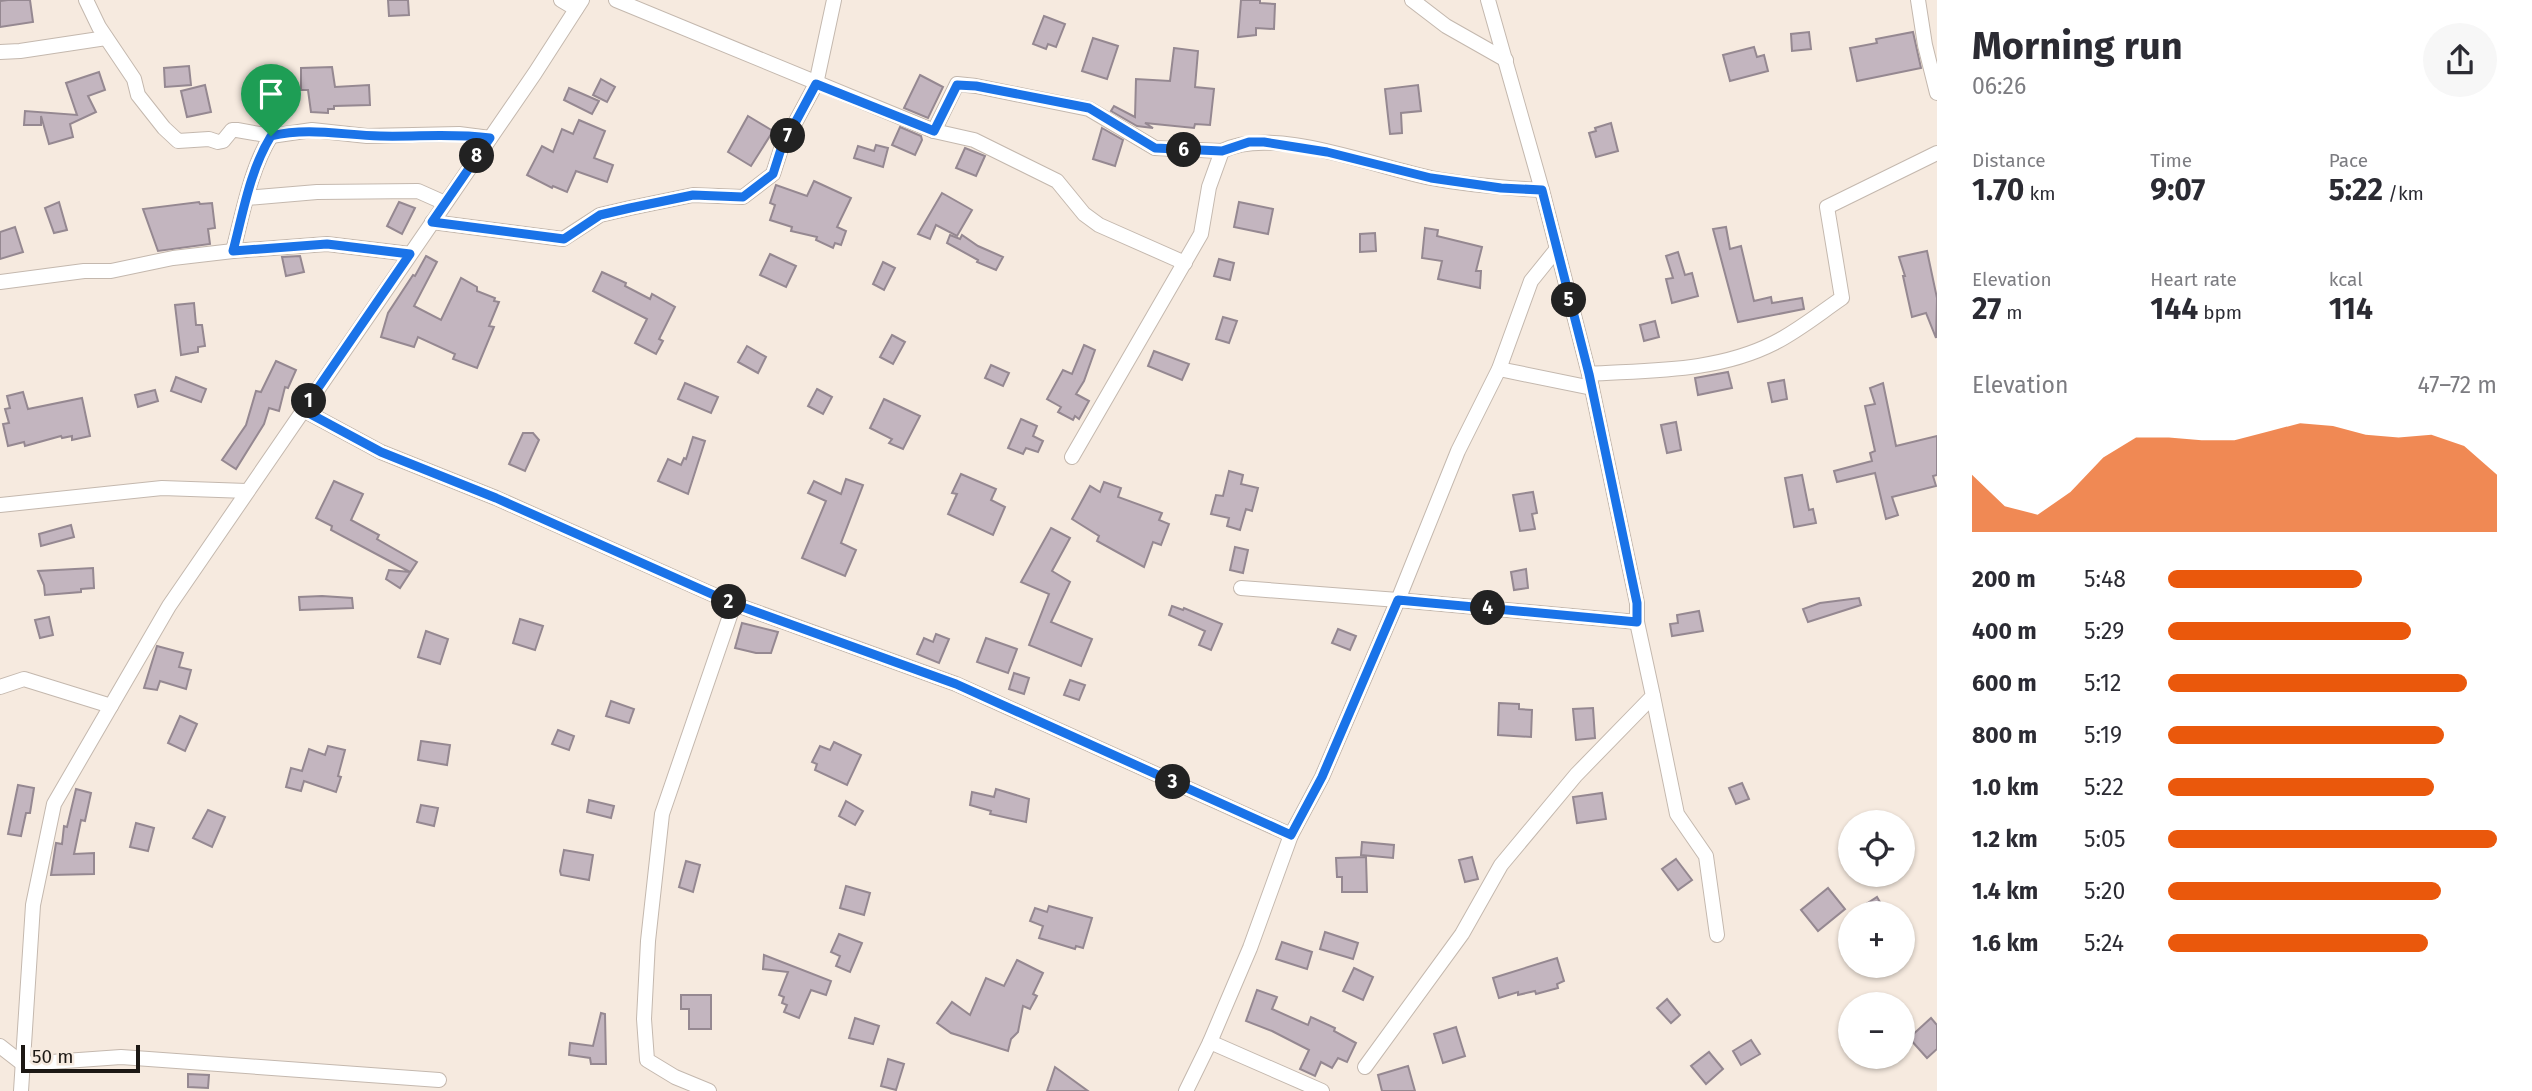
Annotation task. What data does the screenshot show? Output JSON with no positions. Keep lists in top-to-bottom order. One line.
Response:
{"scale_bar":"50 m","page":{"heading":["Morning run","06:26"],"pins":["7","6","8","5","1","2","4","3"],"stats":[["Distance","1.70 km"],["Time","9:07"],["Pace","5:22 /km"],["Elevation","27 m"],["Heart rate","144 bpm"],["kcal","114"]],"chart":["Elevation","47–72 m"],"list":[{"name":"200 m","note":"5:48"},{"name":"400 m","note":"5:29"},{"name":"600 m","note":"5:12"},{"name":"800 m","note":"5:19"},{"name":"1.0 km","note":"5:22"},{"name":"1.2 km","note":"5:05"},{"name":"1.4 km","note":"5:20"},{"name":"1.6 km","note":"5:24"}],"map_buttons":["+","−"],"scale":"50 m"}}
